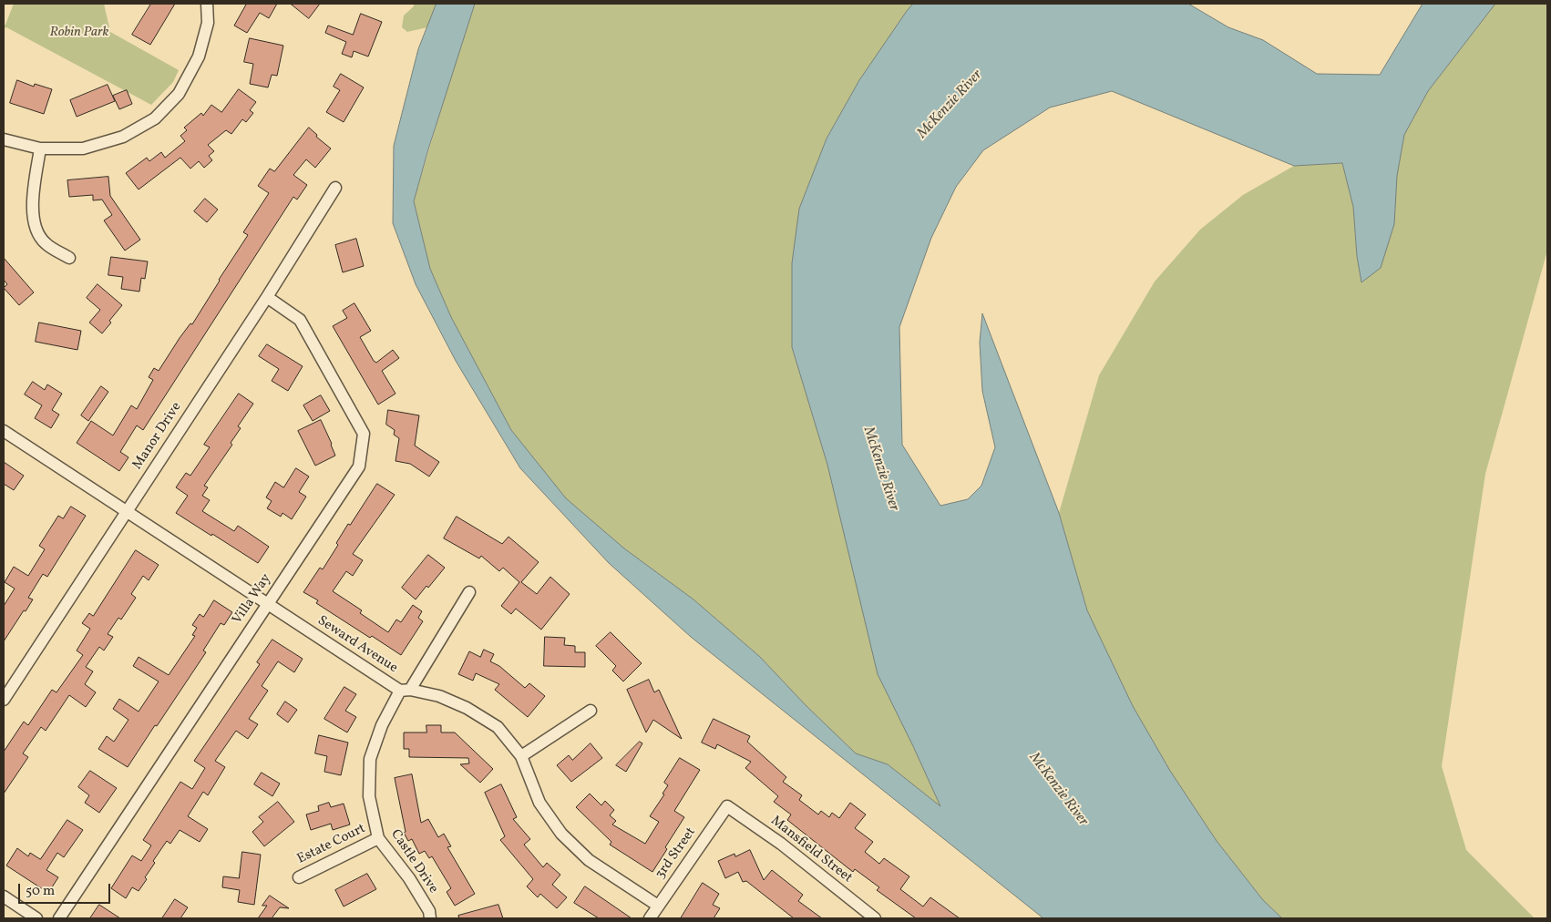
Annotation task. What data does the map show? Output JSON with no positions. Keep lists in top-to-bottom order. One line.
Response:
{"streets":{"street":["Manor Drive","Villa Way","Seward Avenue","Estate Court","Mansfield Street","3rd Street","Castle Drive"]},"crossings":[["Manor Drive","Villa Way"],["Manor Drive","Seward Avenue"],["Villa Way","Seward Avenue"],["Seward Avenue","3rd Street"],["Seward Avenue","Castle Drive"],["Estate Court","Castle Drive"],["Mansfield Street","3rd Street"]],"water":["McKenzie River"],"parks":["Robin Park"],"scale_bar":"50 m"}
